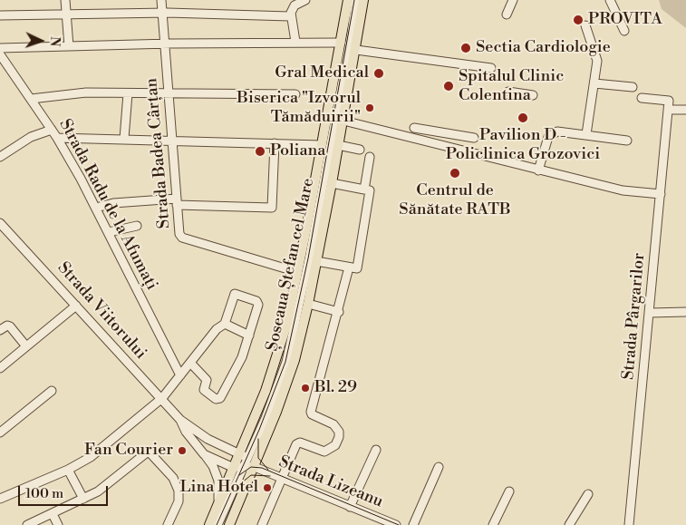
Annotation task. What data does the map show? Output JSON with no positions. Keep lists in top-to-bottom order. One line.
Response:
{"streets":{"main road":["Șoseaua Ștefan cel Mare"],"street":["Strada Badea Cârțan","Strada Radu de la Afumați","Strada Viitorului","Strada Pârgarilor","Strada Lizeanu"]},"crossings":[["Strada Badea Cârțan","Șoseaua Ștefan cel Mare"],["Șoseaua Ștefan cel Mare","Strada Viitorului"],["Șoseaua Ștefan cel Mare","Strada Lizeanu"]],"places":["PROVITA","Sectia Cardiologie","Gral Medical","Spitalul Clinic Colentina","Biserica \"Izvorul Tămăduirii\"","Pavilion D - Policlinica Grozovici","Poliana","Centrul de Sănătate RATB","Bl. 29","Fan Courier","Lina Hotel"],"scale_bar":"100 m","north":"right"}
